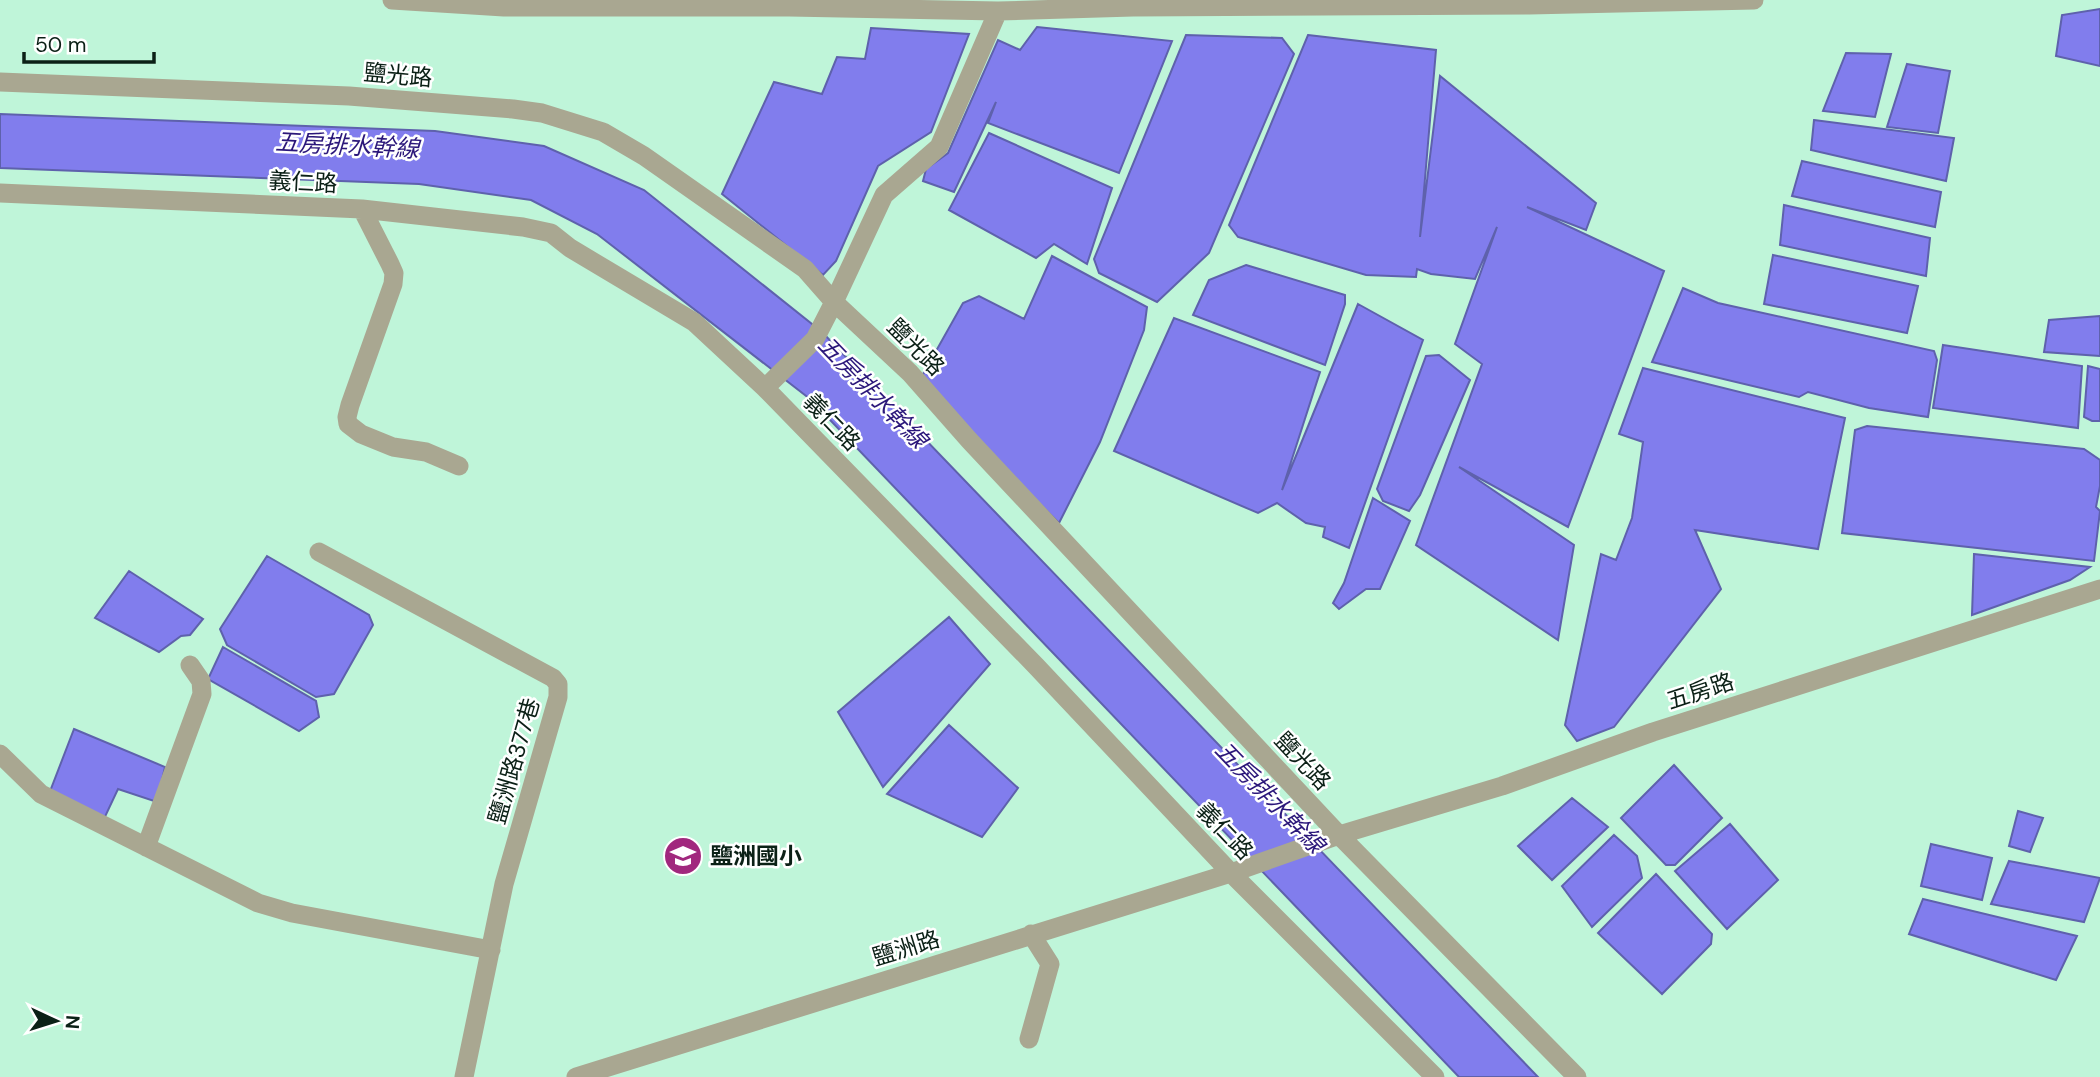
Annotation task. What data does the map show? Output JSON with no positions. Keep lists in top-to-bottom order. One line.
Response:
{"streets":{"street":["鹽光路","義仁路","五房路","鹽洲路377巷","鹽洲路"]},"crossings":[["鹽光路","五房路"],["義仁路","鹽洲路"],["五房路","鹽洲路"]],"water":["五房排水幹線"],"places":{"school or university":["鹽洲國小"]},"scale_bar":"50 m","north":"right"}
